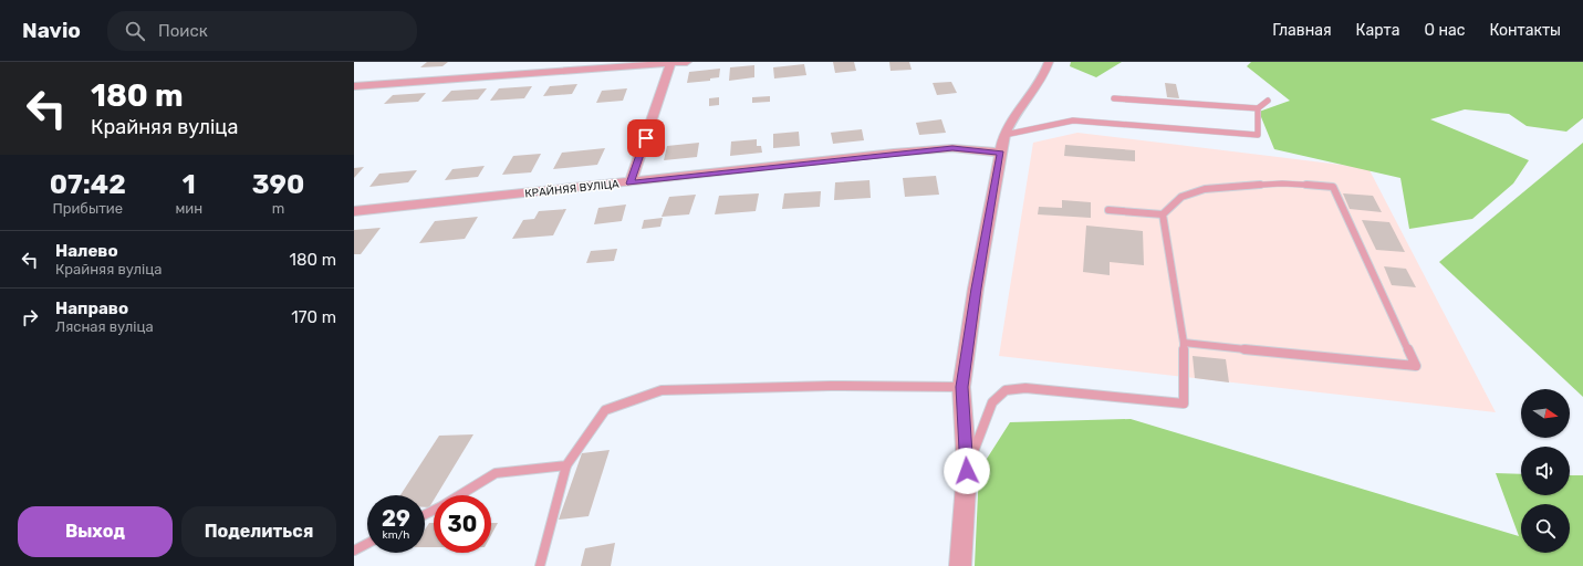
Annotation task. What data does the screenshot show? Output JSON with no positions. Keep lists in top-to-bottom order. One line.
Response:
{"streets":{"street":["КРАЙНЯЯ ВУЛІЦА"]},"north":"right","page":{"header":"Navio","search":"Поиск","nav":["Главная","Карта","О нас","Контакты"],"turn":["180 m","Крайняя вуліца"],"eta":["07:42","Прибытие","1","мин","390","m"],"list":[{"name":"Налево","note":"Крайняя вуліца","value":"180 m"},{"name":"Направо","note":"Лясная вуліца","value":"170 m"}],"speed":"29 km/h","limit":"30","buttons":["Выход","Поделиться"]}}
